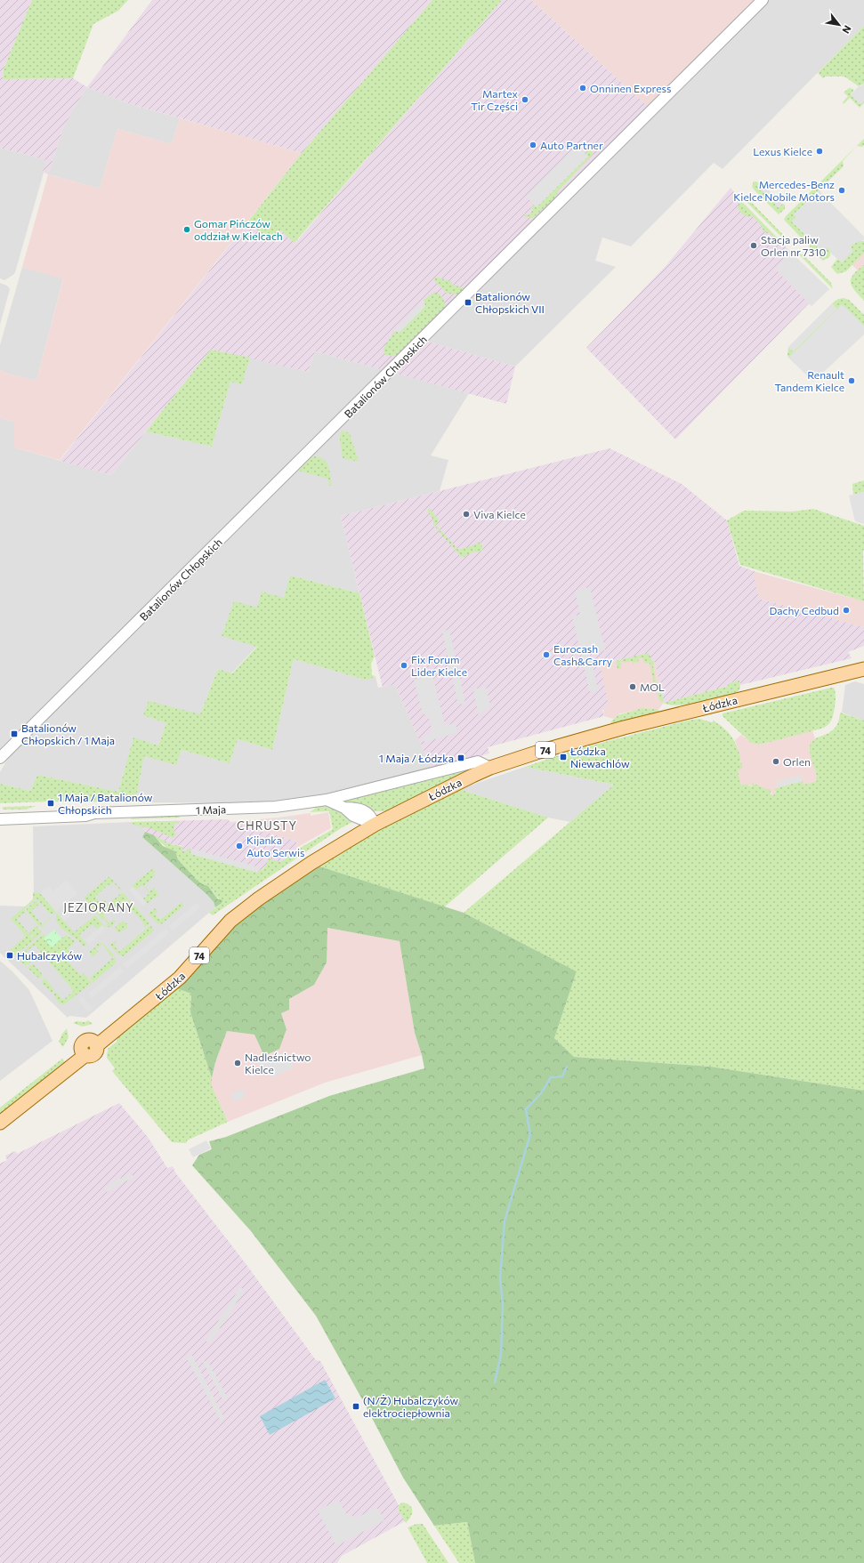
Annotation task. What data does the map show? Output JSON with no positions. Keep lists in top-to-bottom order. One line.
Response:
{"streets":{"main road":["Łódzka","74"],"street":["Batalionów Chłopskich","1 Maja"]},"crossings":[["Łódzka","1 Maja"]],"districts":["CHRUSTY","JEZIORANY"],"places":{"other":["Onninen Express","Martex Tir Części","Auto Partner","Lexus Kielce","Mercedes-Benz Kielce Nobile Motors","Gomar Pińczów oddział w Kielcach","Stacja paliw Orlen nr 7310","Renault Tandem Kielce","Viva Kielce","Dachy Cedbud","Eurocash Cash&Carry","Fix Forum Lider Kielce","MOL","Orlen","Kijanka Auto Serwis","Nadleśnictwo Kielce"],"transit":["Batalionów Chłopskich VII","Batalionów Chłopskich / 1 Maja","Łódzka Niewachlów","1 Maja / Łódzka","1 Maja / Batalionów Chłopskich","Hubalczyków","(N/Ż) Hubalczyków elektrociepłownia"]},"north":"bottom right"}
